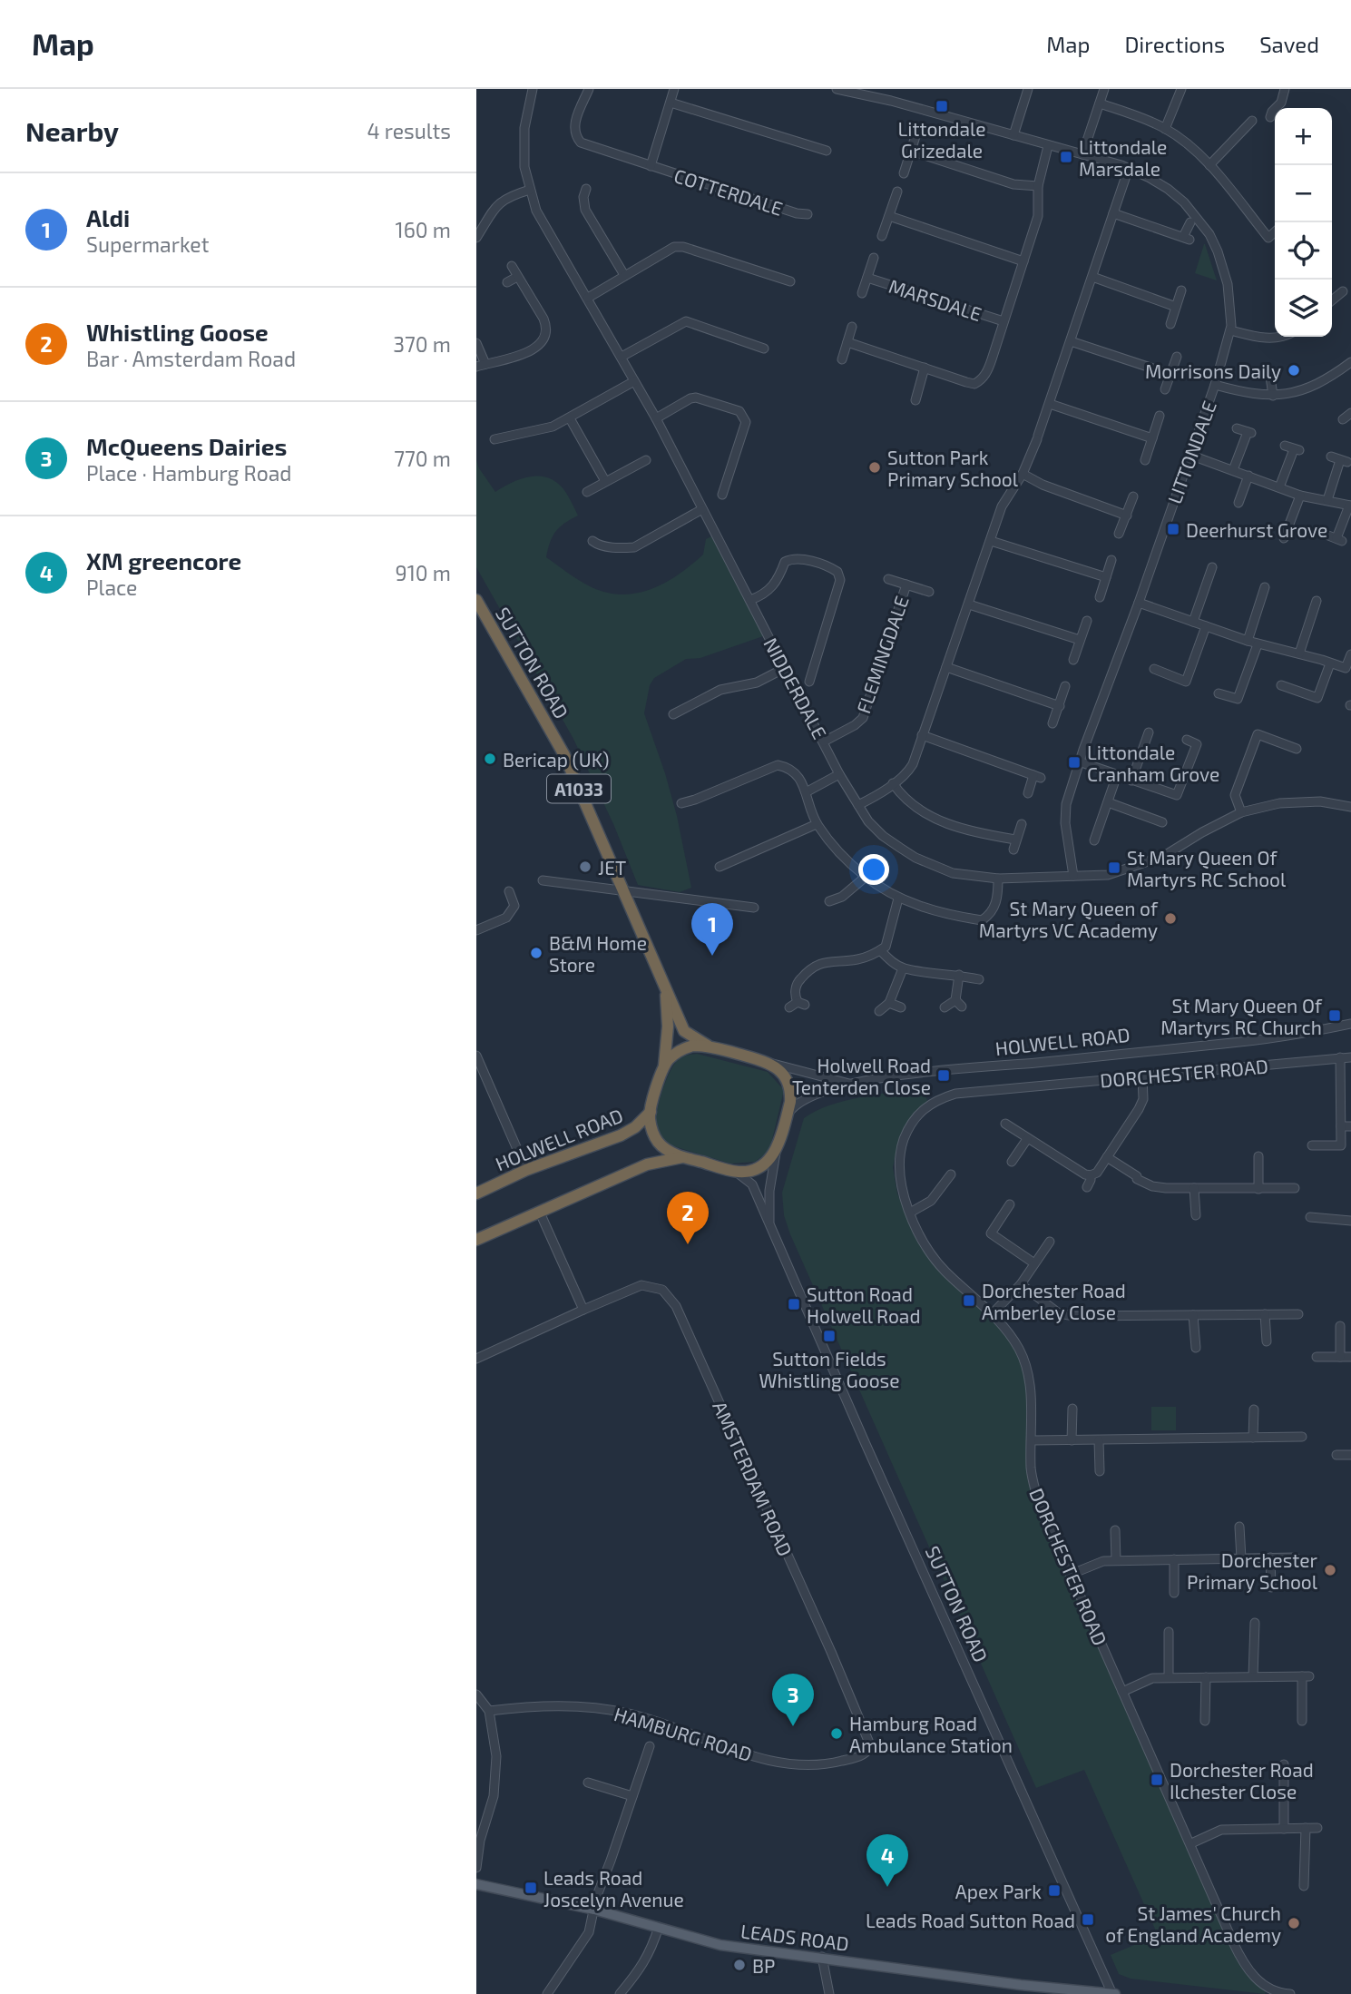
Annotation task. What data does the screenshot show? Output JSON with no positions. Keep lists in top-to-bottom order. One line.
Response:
{"streets":{"highway":["SUTTON ROAD","A1033","HOLWELL ROAD"],"main road":["LEADS ROAD"],"street":["COTTERDALE","MARSDALE","LITTONDALE","FLEMINGDALE","NIDDERDALE","DORCHESTER ROAD","AMSTERDAM ROAD","HAMBURG ROAD"]},"crossings":[["MARSDALE","LITTONDALE"],["LITTONDALE","NIDDERDALE"],["FLEMINGDALE","NIDDERDALE"],["SUTTON ROAD","A1033"],["SUTTON ROAD","HOLWELL ROAD"],["SUTTON ROAD","LEADS ROAD"],["A1033","HOLWELL ROAD"],["AMSTERDAM ROAD","HAMBURG ROAD"]],"places":{"transit":["Littondale Grizedale","Littondale Marsdale","Deerhurst Grove","Littondale Cranham Grove","St Mary Queen Of Martyrs RC School","St Mary Queen Of Martyrs RC Church","Holwell Road Tenterden Close","Dorchester Road Amberley Close","Sutton Road Holwell Road","Sutton Fields Whistling Goose","Dorchester Road Ilchester Close","Leads Road Joscelyn Avenue","Apex Park","Leads Road Sutton Road"],"other":["Morrisons Daily","Sutton Park Primary School","Bericap (UK)","JET","St Mary Queen of Martyrs VC Academy","B&M Home Store","Dorchester Primary School","Hamburg Road Ambulance Station","St James' Church of England Academy","BP"]},"page":{"header":"Map","nav":["Map","Directions","Saved"],"heading":["Nearby","4 results"],"map_buttons":["+","−"],"list":[{"mark":"1","name":"Aldi","note":"Supermarket","value":"160 m"},{"mark":"2","name":"Whistling Goose","note":"Bar · Amsterdam Road","value":"370 m"},{"mark":"3","name":"McQueens Dairies","note":"Place · Hamburg Road","value":"770 m"},{"mark":"4","name":"XM greencore","note":"Place","value":"910 m"}],"pins":["1","2","3","4"]}}
